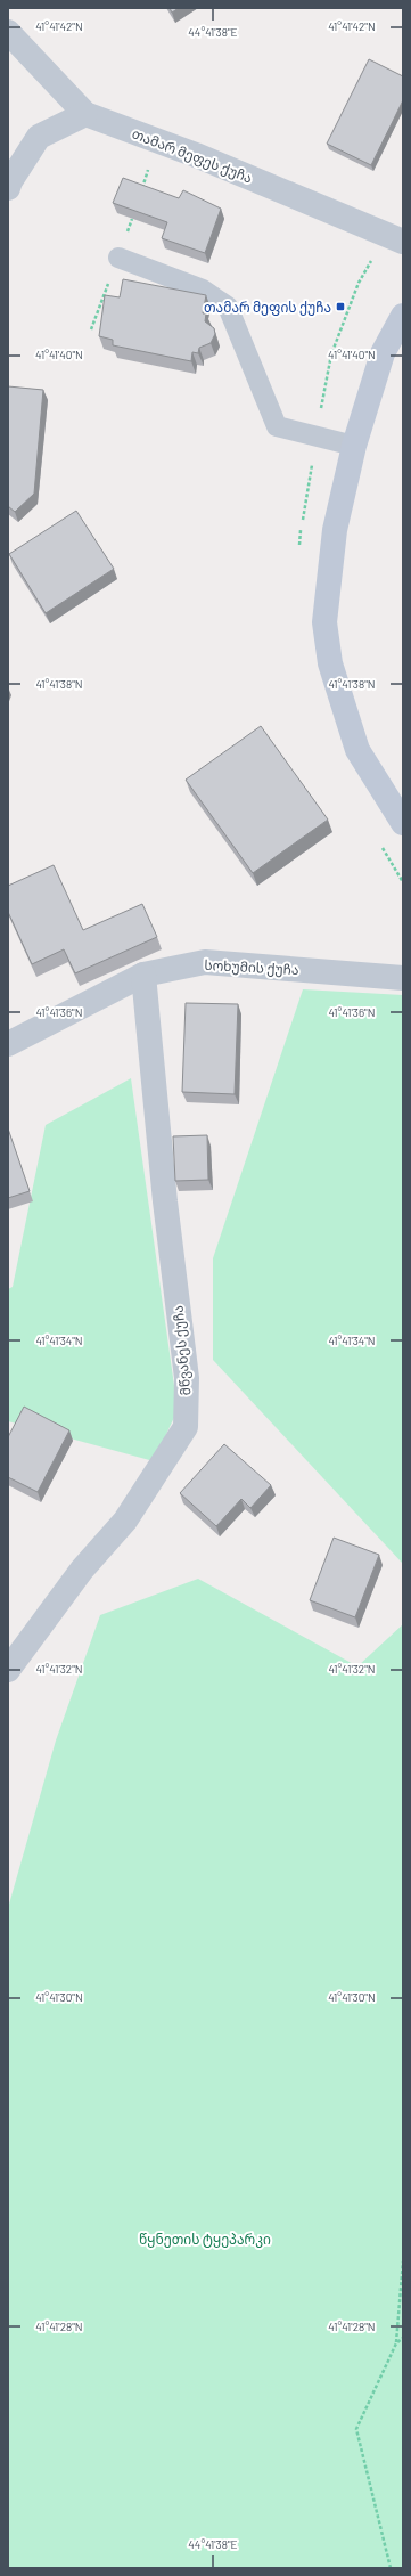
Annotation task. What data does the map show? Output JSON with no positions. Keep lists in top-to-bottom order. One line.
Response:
{"streets":{"street":["თამარ მეფეს ქუჩა","სოხუმის ქუჩა","მწვანეს ქუჩა"]},"crossings":[["სოხუმის ქუჩა","მწვანეს ქუჩა"]],"parks":["წყნეთის ტყეპარკი"],"places":{"transit":["თამარ მეფის ქუჩა"]},"coordinates":["41°41'42\"N","44°41'38\"E","41°41'40\"N","41°41'38\"N","41°41'36\"N","41°41'34\"N","41°41'32\"N","41°41'30\"N","41°41'28\"N"]}
